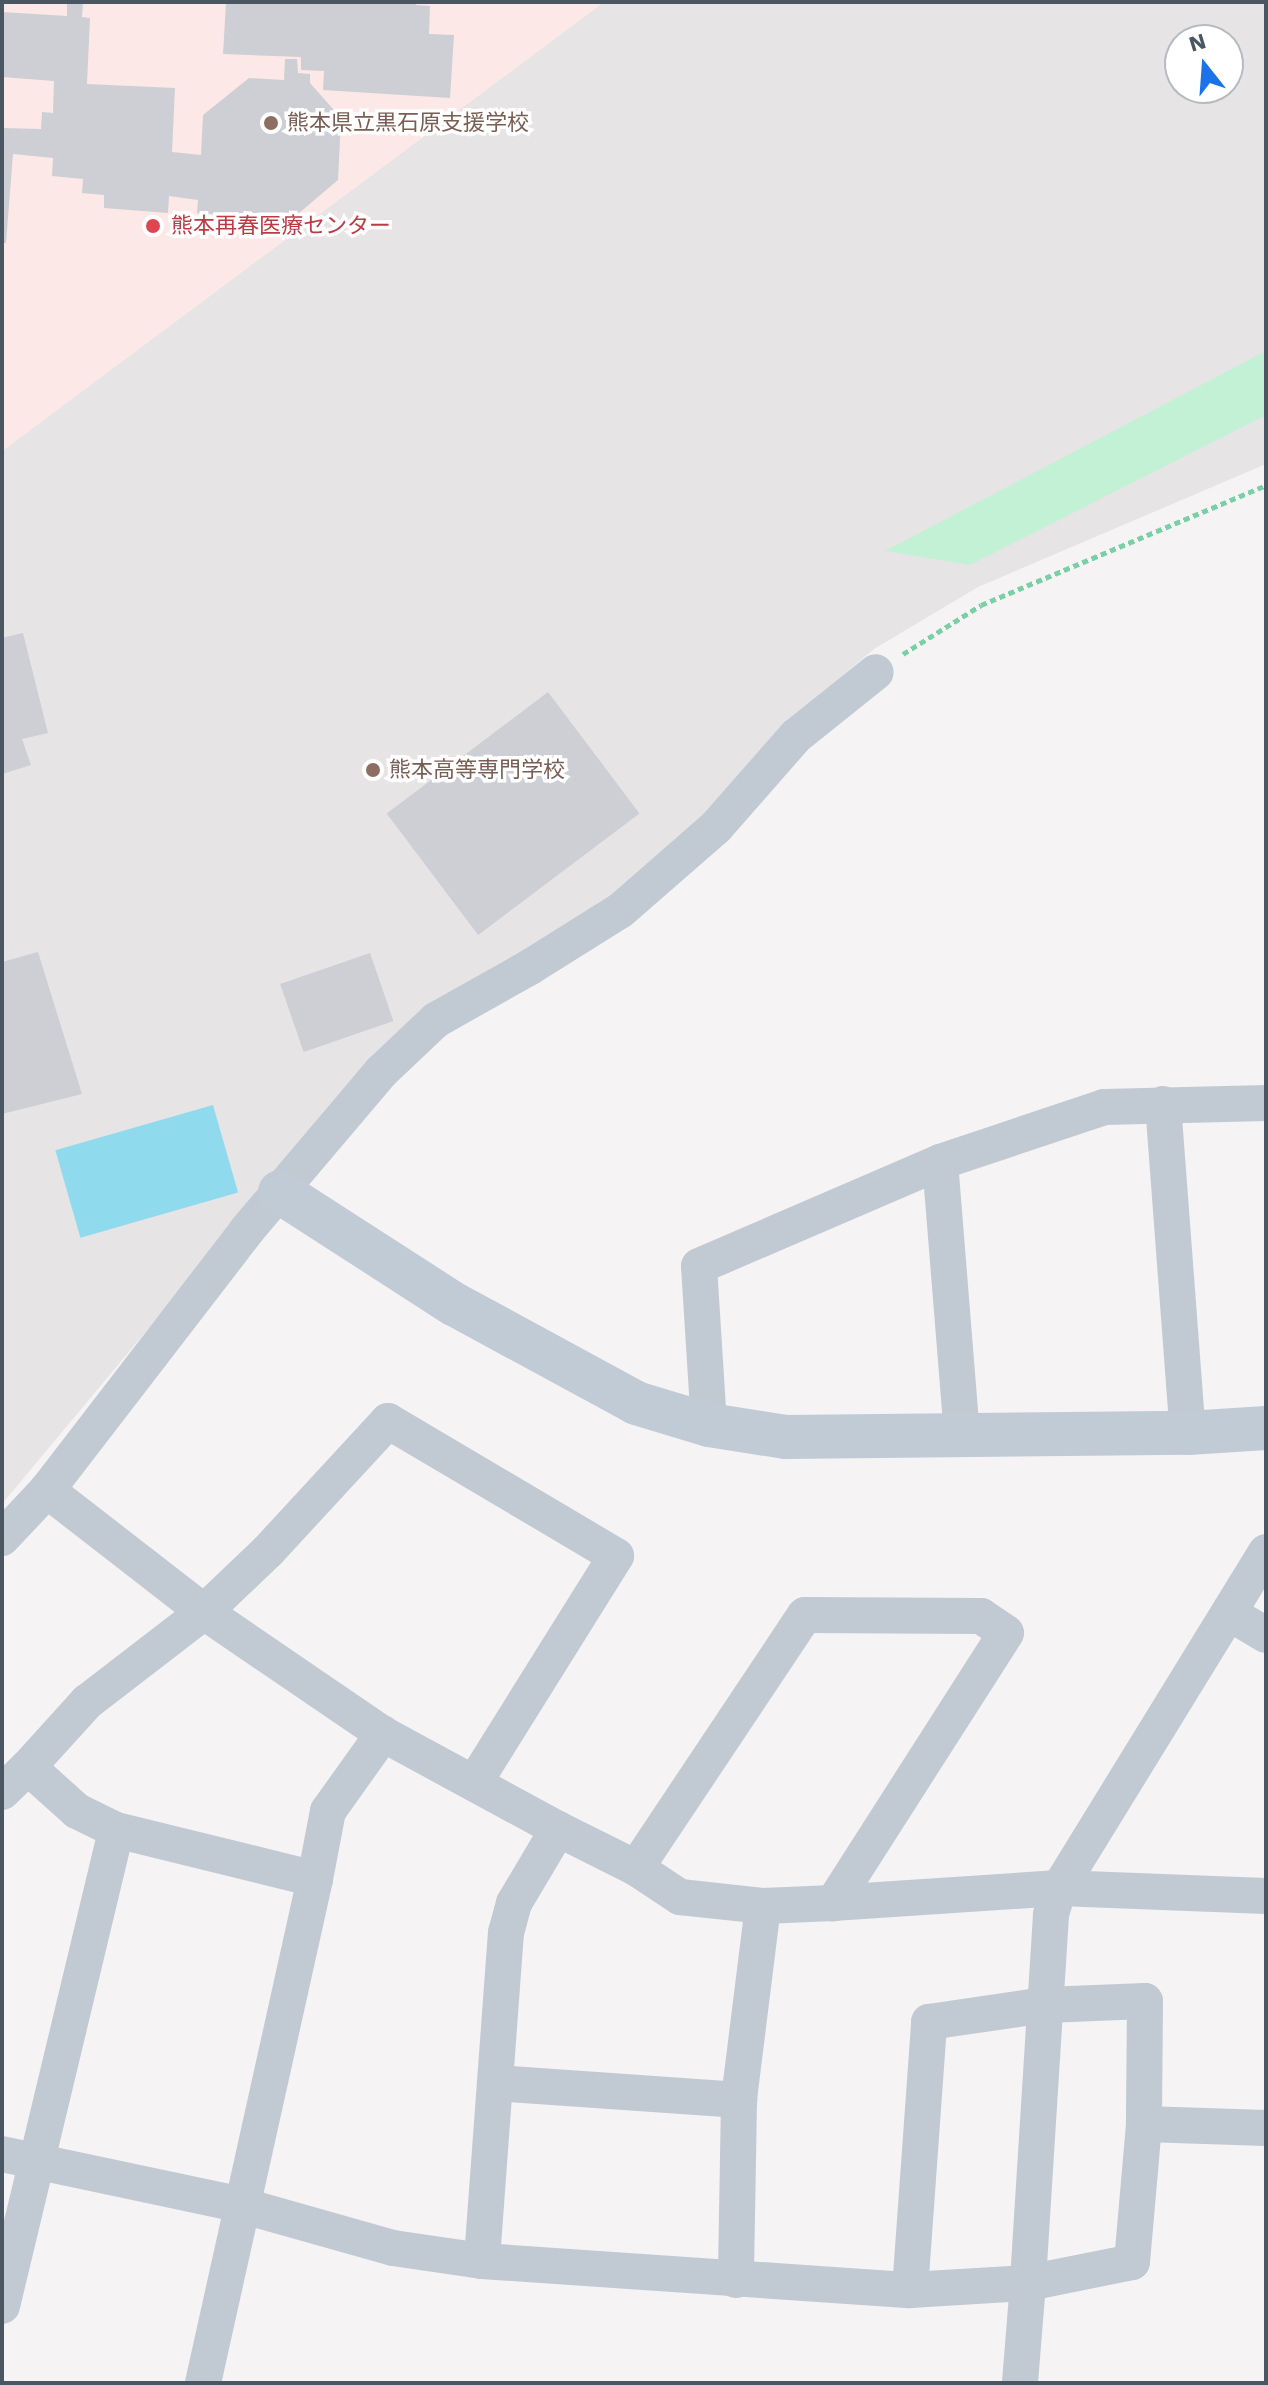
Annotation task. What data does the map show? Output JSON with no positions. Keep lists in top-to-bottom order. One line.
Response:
{"places":["熊本県立黒石原支援学校","熊本再春医療センター","熊本高等専門学校"],"north":"top"}
